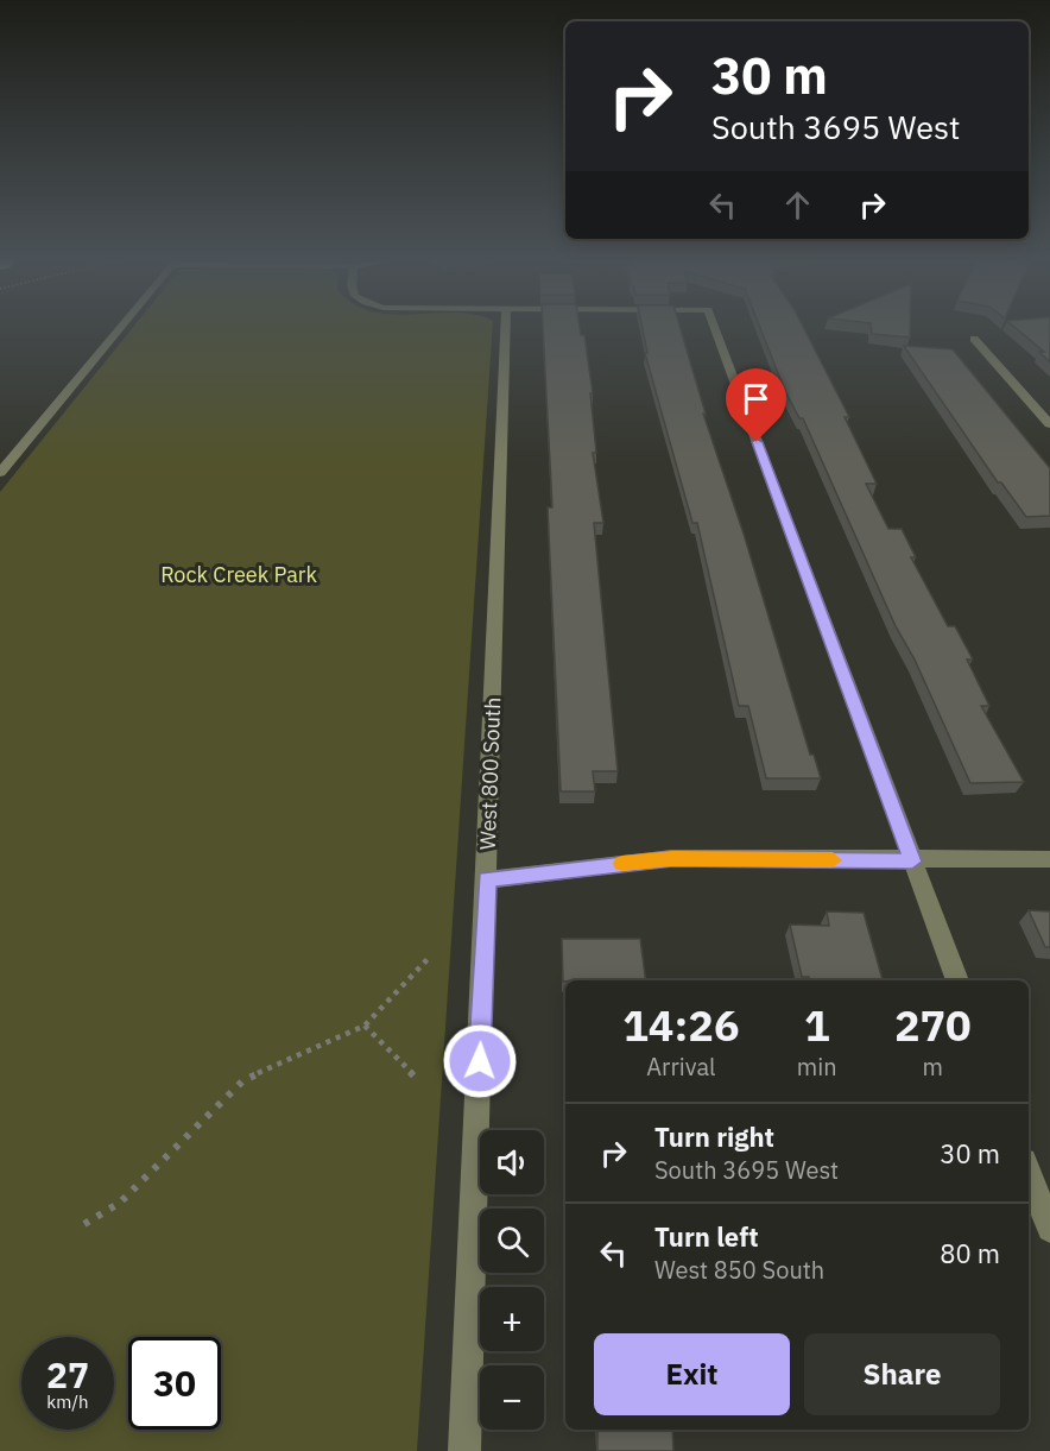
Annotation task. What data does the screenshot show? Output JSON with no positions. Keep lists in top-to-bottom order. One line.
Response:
{"streets":{"street":["West 800 South"]},"parks":["Rock Creek Park"],"page":{"turn":["30 m","South 3695 West"],"eta":["14:26","Arrival","1","min","270","m"],"list":[{"name":"Turn right","note":"South 3695 West","value":"30 m"},{"name":"Turn left","note":"West 850 South","value":"80 m"}],"map_buttons":["+","−"],"buttons":["Exit","Share"],"speed":"27 km/h","limit":"30"}}
